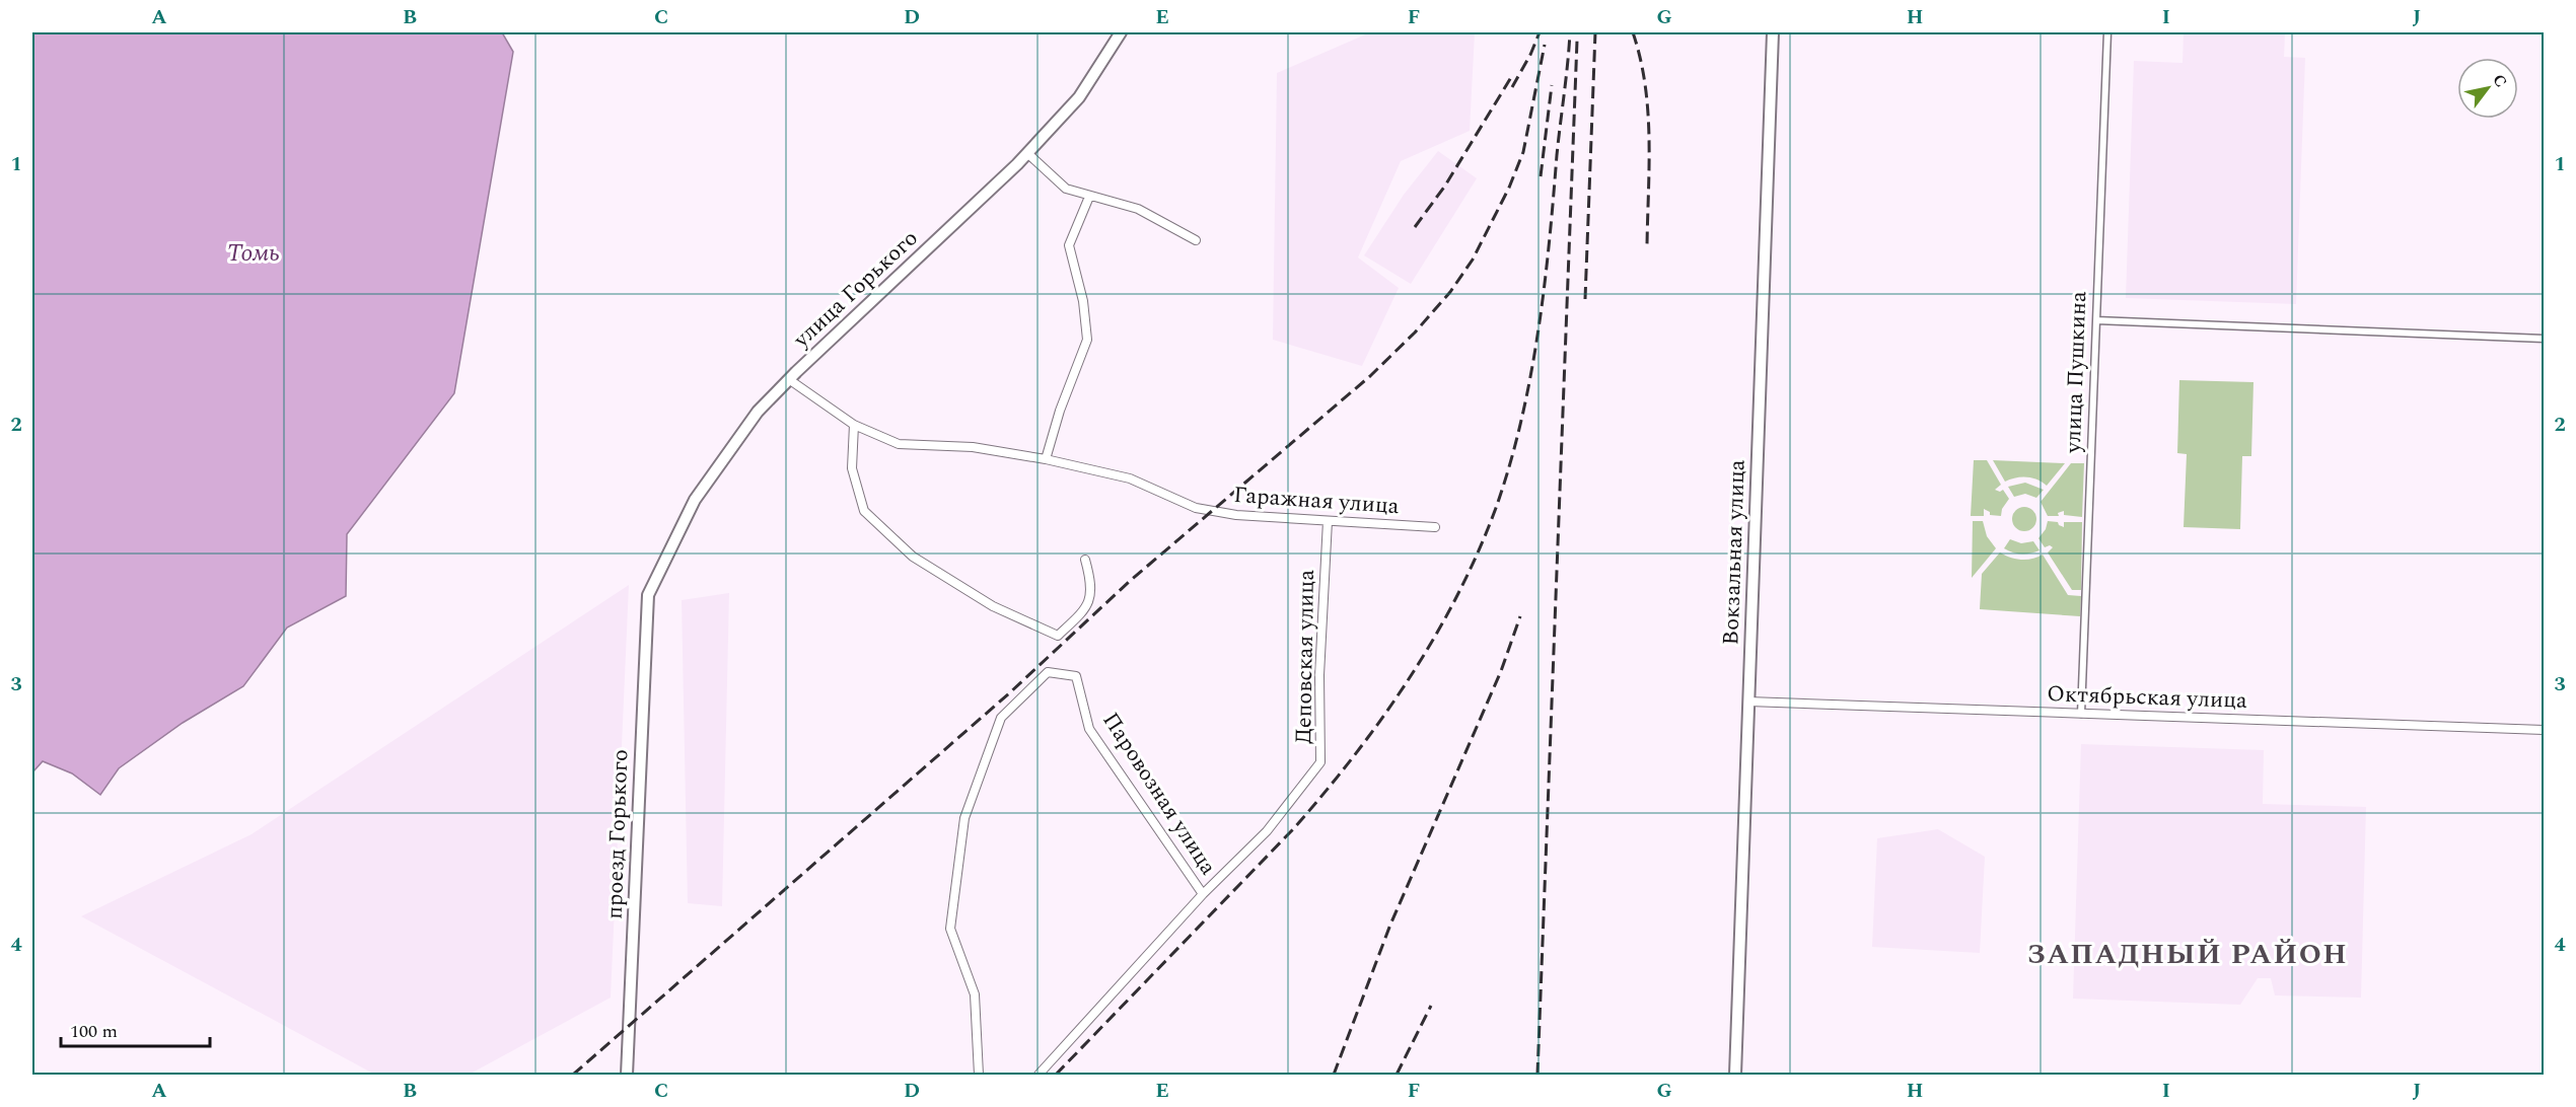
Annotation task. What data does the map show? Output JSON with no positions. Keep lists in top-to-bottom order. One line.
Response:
{"streets":{"main road":["улица Горького","Вокзальная улица","проезд Горького"],"street":["улица Пушкина","Гаражная улица","Деповская улица","Октябрьская улица","Паровозная улица"]},"crossings":[["улица Горького","проезд Горького"],["улица Пушкина","Октябрьская улица"],["Гаражная улица","Деповская улица"],["Вокзальная улица","Октябрьская улица"],["Деповская улица","Паровозная улица"]],"districts":["ЗАПАДНЫЙ РАЙОН"],"water":["Томь"],"scale_bar":"100 m","north":"top right","grid":{"columns":["A","B","C","D","E","F","G","H","I","J"],"rows":["1","2","3","4"]}}
